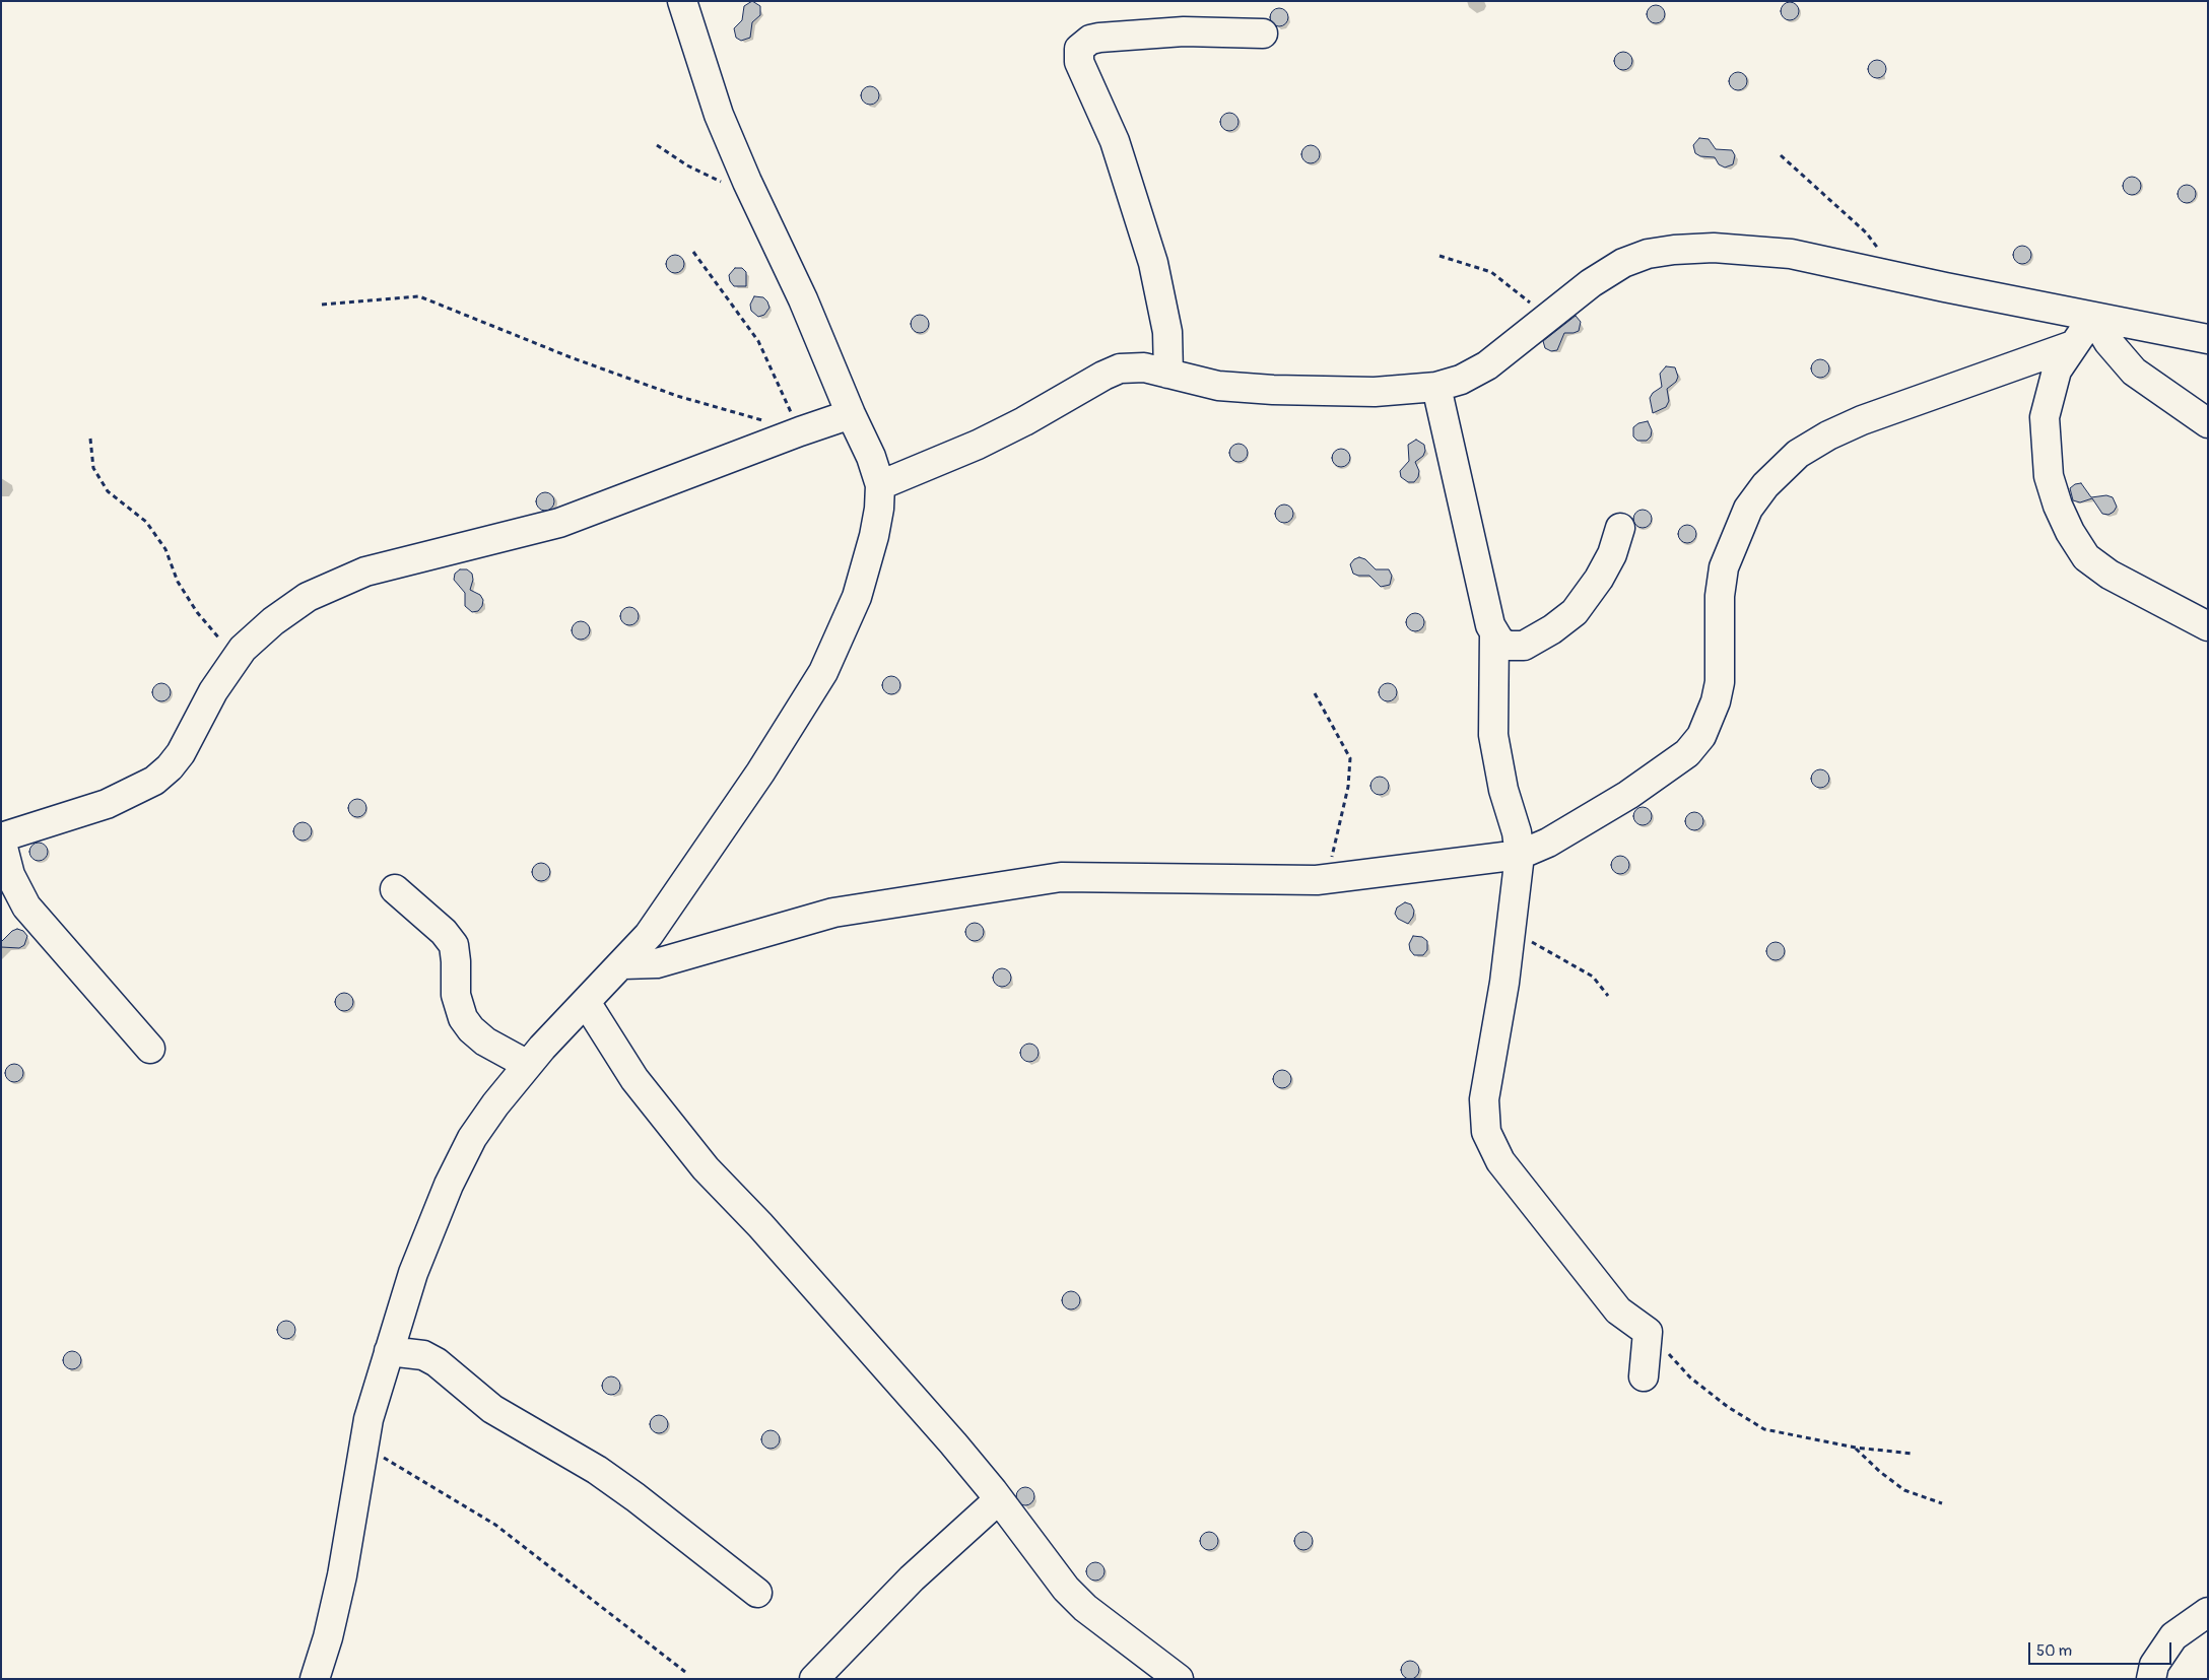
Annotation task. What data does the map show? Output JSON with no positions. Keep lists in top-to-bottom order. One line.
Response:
{"scale_bar":"50 m"}
